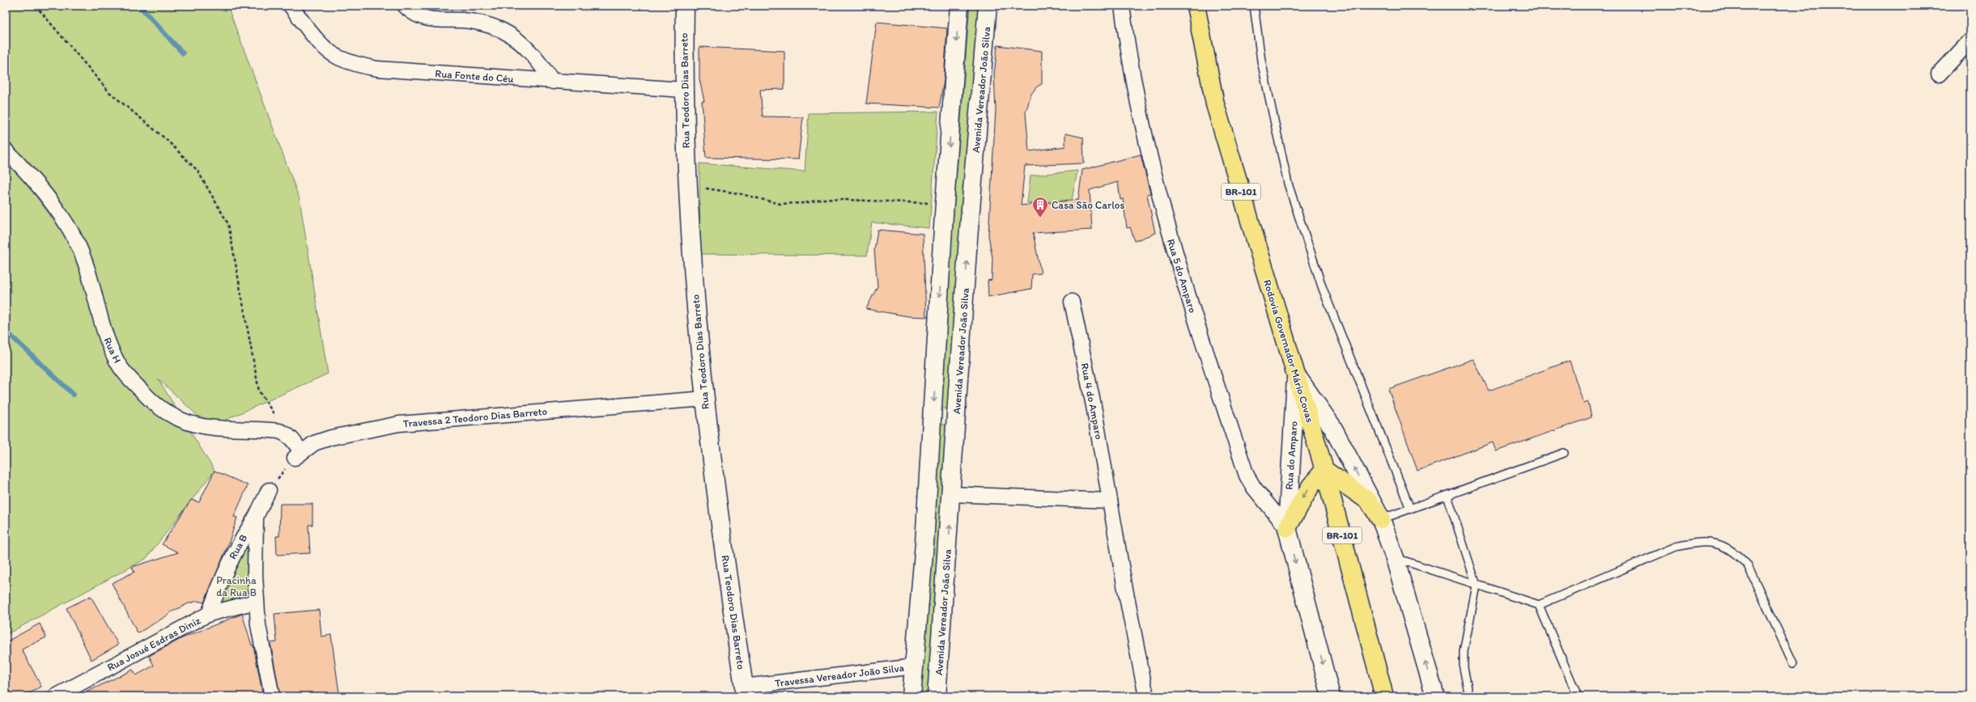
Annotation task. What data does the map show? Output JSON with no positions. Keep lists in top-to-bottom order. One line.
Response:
{"streets":{"highway":["BR-101","Rodovia Governador Mário Covas"],"street":["Rua Fonte do Céu","Avenida Vereador João Silva","Rua Teodoro Dias Barreto","Rua 5 do Amparo","Rua H","Rua 4 do Amparo","Travessa 2 Teodoro Dias Barreto","Rua do Amparo","Rua B","Rua Josué Esdras Diniz","Travessa Vereador João Silva"]},"crossings":[["Rua Fonte do Céu","Rua Teodoro Dias Barreto"],["Rua Teodoro Dias Barreto","Travessa 2 Teodoro Dias Barreto"],["Rua Teodoro Dias Barreto","Travessa Vereador João Silva"],["Rua 5 do Amparo","Rua do Amparo"],["Rodovia Governador Mário Covas","Rua do Amparo"],["Rua B","Rua Josué Esdras Diniz"]],"parks":["Pracinha da Rua B"],"places":{"building":["Casa São Carlos"]}}
